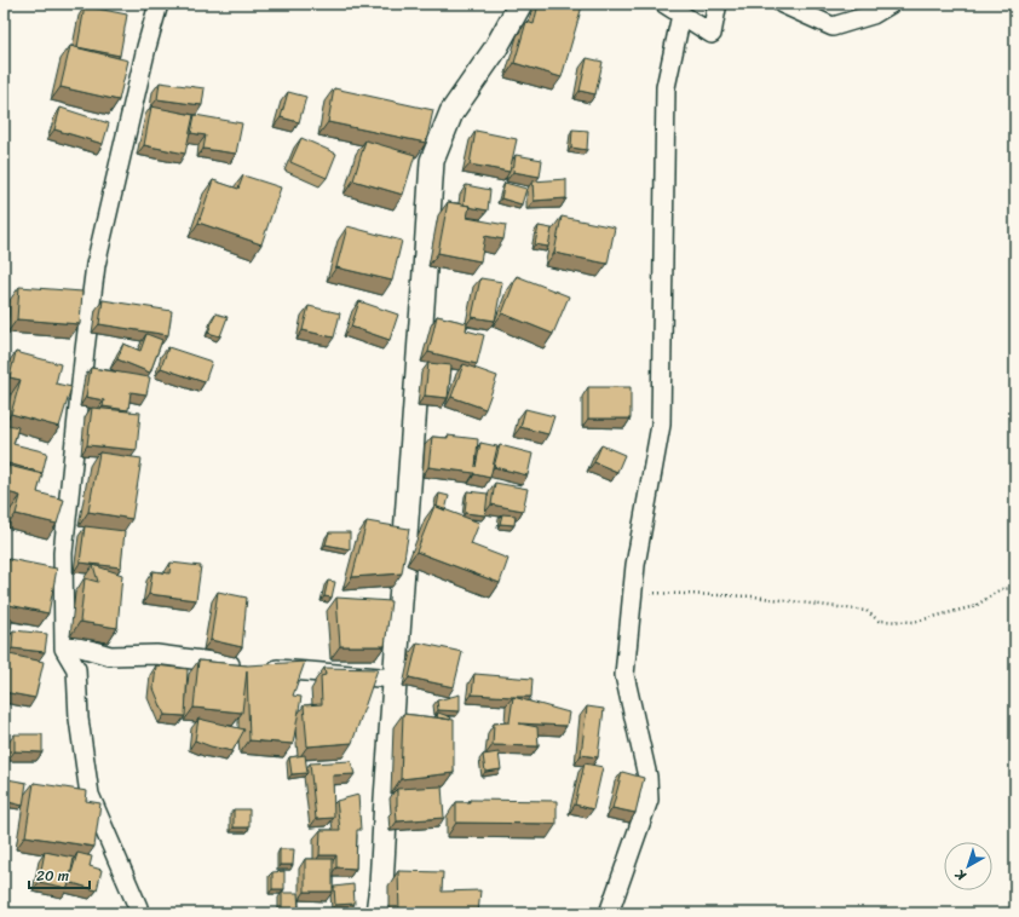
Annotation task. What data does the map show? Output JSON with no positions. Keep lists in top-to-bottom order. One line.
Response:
{"scale_bar":"20 m","north":"bottom left"}
